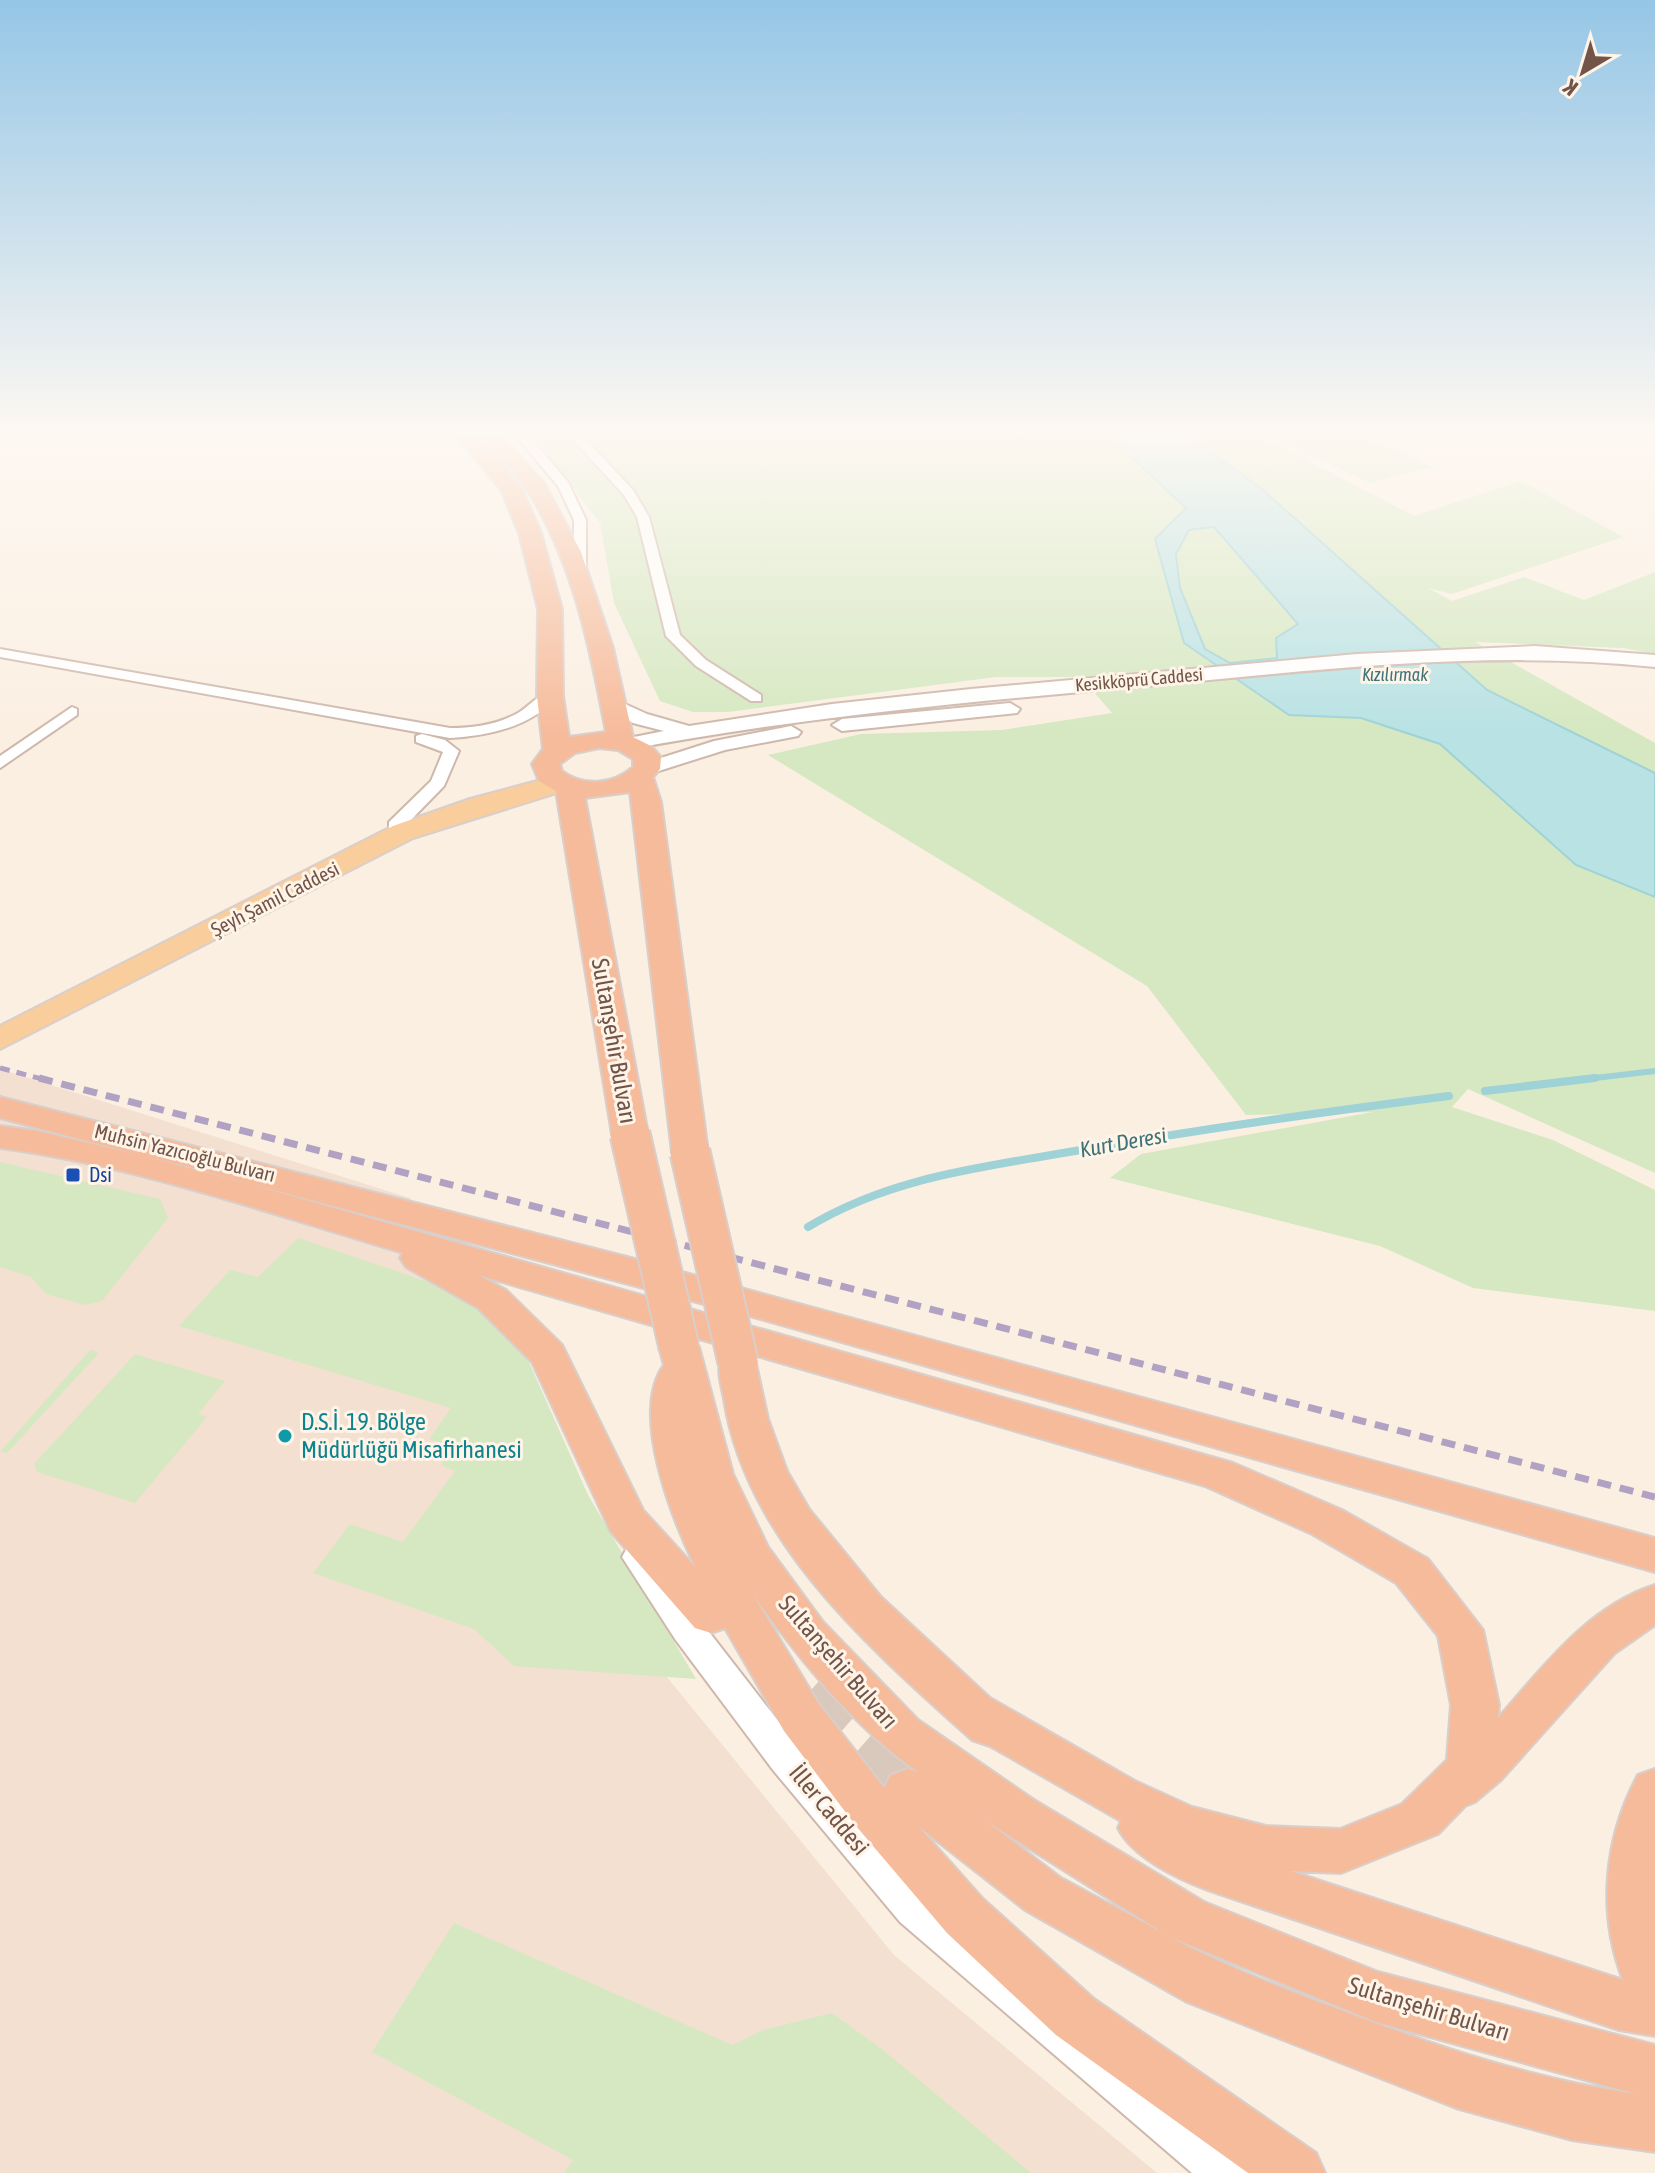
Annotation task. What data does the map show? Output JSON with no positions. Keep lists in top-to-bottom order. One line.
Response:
{"streets":{"highway":["Sultanşehir Bulvarı","Muhsin Yazıcıoğlu Bulvarı"],"main road":["Şeyh Şamil Caddesi"],"street":["Kesikköprü Caddesi","İller Caddesi"]},"crossings":[["Şeyh Şamil Caddesi","Sultanşehir Bulvarı"]],"water":["Kızılırmak","Kurt Deresi"],"places":{"transit":["Dsi"],"other":["D.S.İ. 19. Bölge Müdürlüğü Misafirhanesi"]},"north":"bottom left"}
